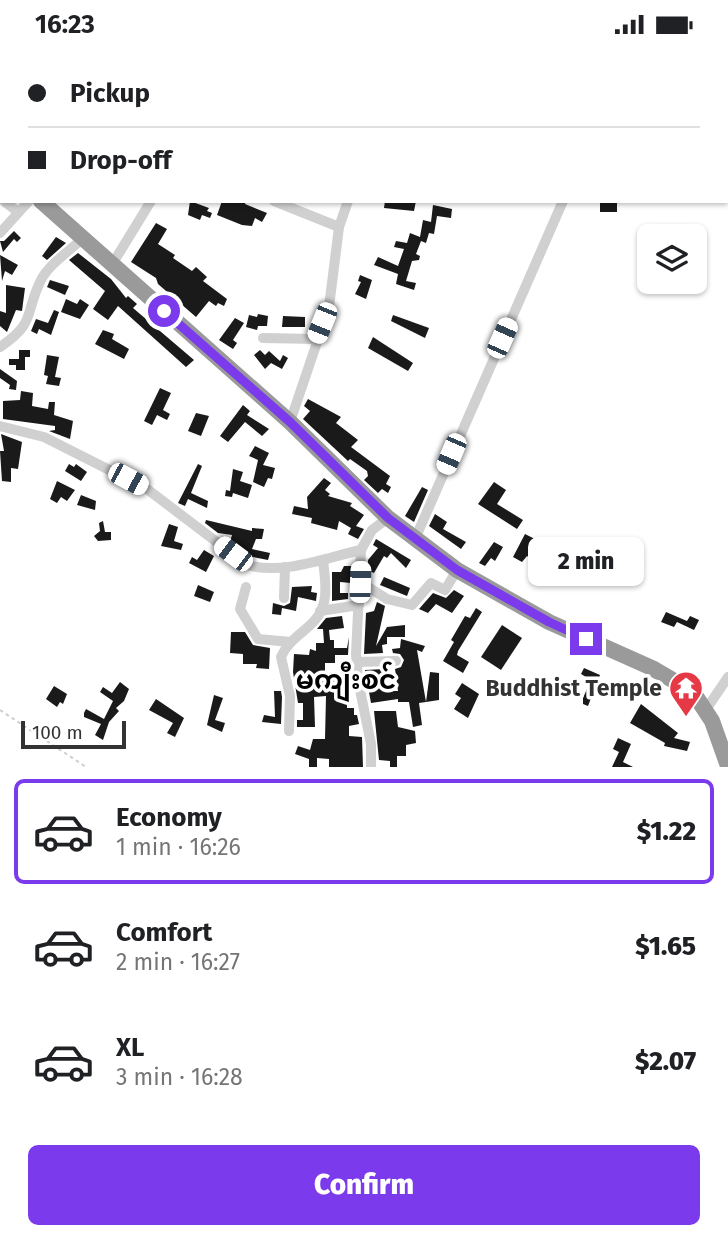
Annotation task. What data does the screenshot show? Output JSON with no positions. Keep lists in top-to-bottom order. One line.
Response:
{"districts":["မကျီးစင်"],"places":{"temple":["Buddhist Temple"]},"scale_bar":"100 m","page":{"status":"16:23","banner":["Pickup","Drop-off"],"bubble":"2 min","scale":"100 m","list":[{"name":"Economy","note":"1 min · 16:26","value":"$1.22"},{"name":"Comfort","note":"2 min · 16:27","value":"$1.65"},{"name":"XL","note":"3 min · 16:28","value":"$2.07"}],"buttons":"Confirm"}}
